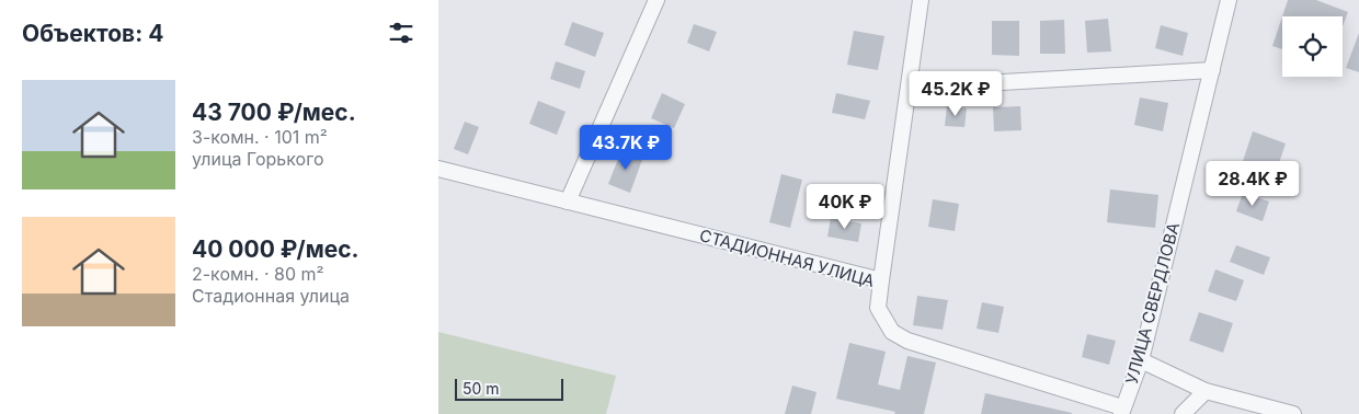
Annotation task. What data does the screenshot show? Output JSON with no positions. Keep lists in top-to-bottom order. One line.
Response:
{"streets":{"street":["СТАДИОННАЯ УЛИЦА","УЛИЦА СВЕРДЛОВА"]},"crossings":[["СТАДИОННАЯ УЛИЦА","УЛИЦА СВЕРДЛОВА"]],"scale_bar":"50 m","page":{"heading":"Объектов: 4","list":[{"name":"43 700 ₽/мес.","note":"3-комн. · 101 m² · улица Горького"},{"name":"40 000 ₽/мес.","note":"2-комн. · 80 m² · Стадионная улица"}],"price":["45.2K ₽","43.7K ₽","28.4K ₽","40K ₽"],"scale":"50 m"}}
